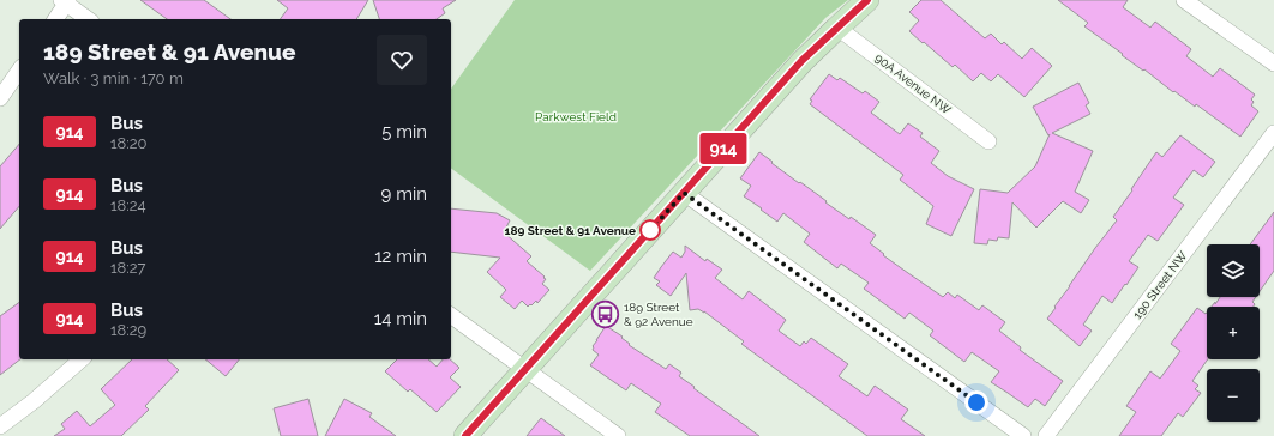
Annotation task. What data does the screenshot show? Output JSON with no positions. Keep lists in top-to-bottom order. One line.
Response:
{"streets":{"street":["90A Avenue NW","190 Street NW"]},"parks":["Parkwest Field"],"places":{"other":["189 Street & 91 Avenue"],"bus stop":["189 Street & 92 Avenue"]},"lines":["bus line 914"],"page":{"on_map":"914","heading":["189 Street & 91 Avenue","Walk · 3 min · 170 m"],"list":[{"mark":"914","name":"Bus","note":"18:20","value":"5 min"},{"mark":"914","name":"Bus","note":"18:24","value":"9 min"},{"mark":"914","name":"Bus","note":"18:27","value":"12 min"},{"mark":"914","name":"Bus","note":"18:29","value":"14 min"}],"map_buttons":["+","−"]}}
